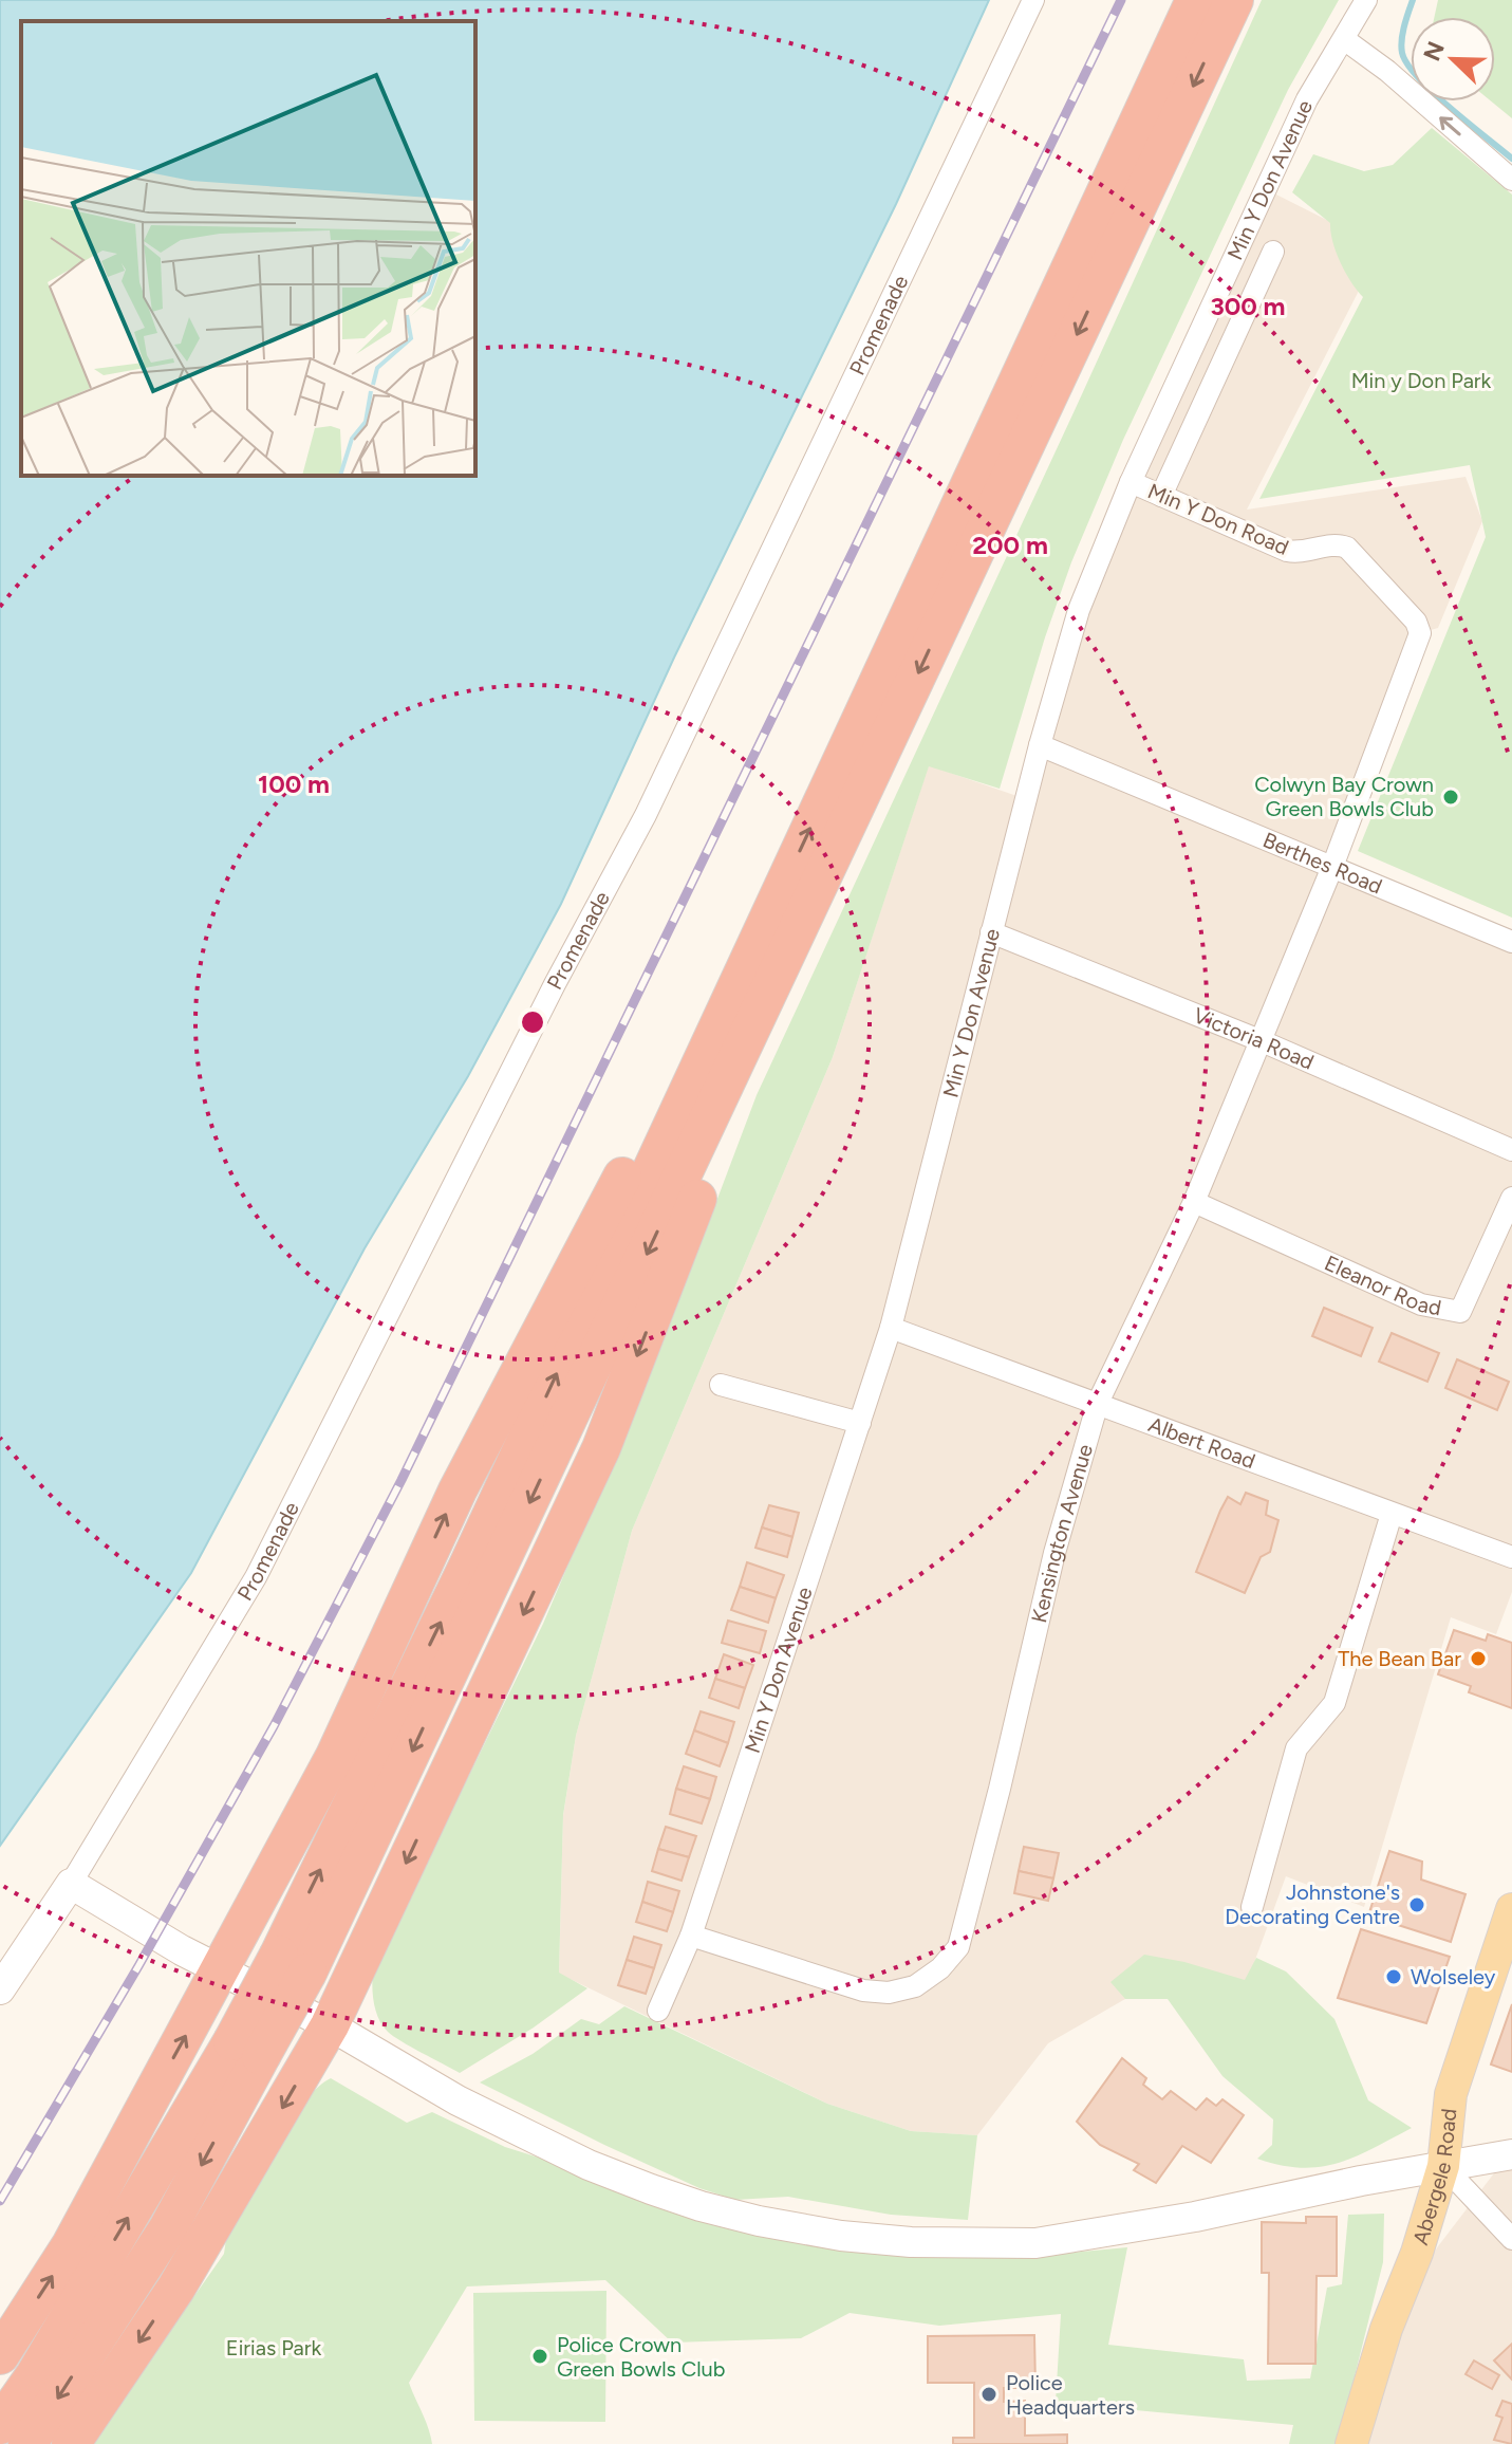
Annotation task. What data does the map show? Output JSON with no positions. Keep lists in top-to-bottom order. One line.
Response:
{"streets":{"main road":["Abergele Road"],"street":["Min Y Don Avenue","Promenade","Min Y Don Road","Berthes Road","Victoria Road","Eleanor Road","Albert Road","Kensington Avenue"]},"crossings":[["Min Y Don Avenue","Min Y Don Road"],["Min Y Don Avenue","Berthes Road"],["Min Y Don Avenue","Victoria Road"],["Min Y Don Avenue","Albert Road"],["Min Y Don Avenue","Kensington Avenue"],["Min Y Don Road","Berthes Road"],["Min Y Don Road","Kensington Avenue"],["Berthes Road","Kensington Avenue"],["Victoria Road","Kensington Avenue"],["Eleanor Road","Kensington Avenue"],["Albert Road","Kensington Avenue"]],"parks":["Min y Don Park","Eirias Park"],"places":["Colwyn Bay Crown Green Bowls Club","The Bean Bar","Johnstone's Decorating Centre","Wolseley","Police Crown Green Bowls Club","Police Headquarters"],"north":"top left","rings":["300 m","200 m","100 m"]}
